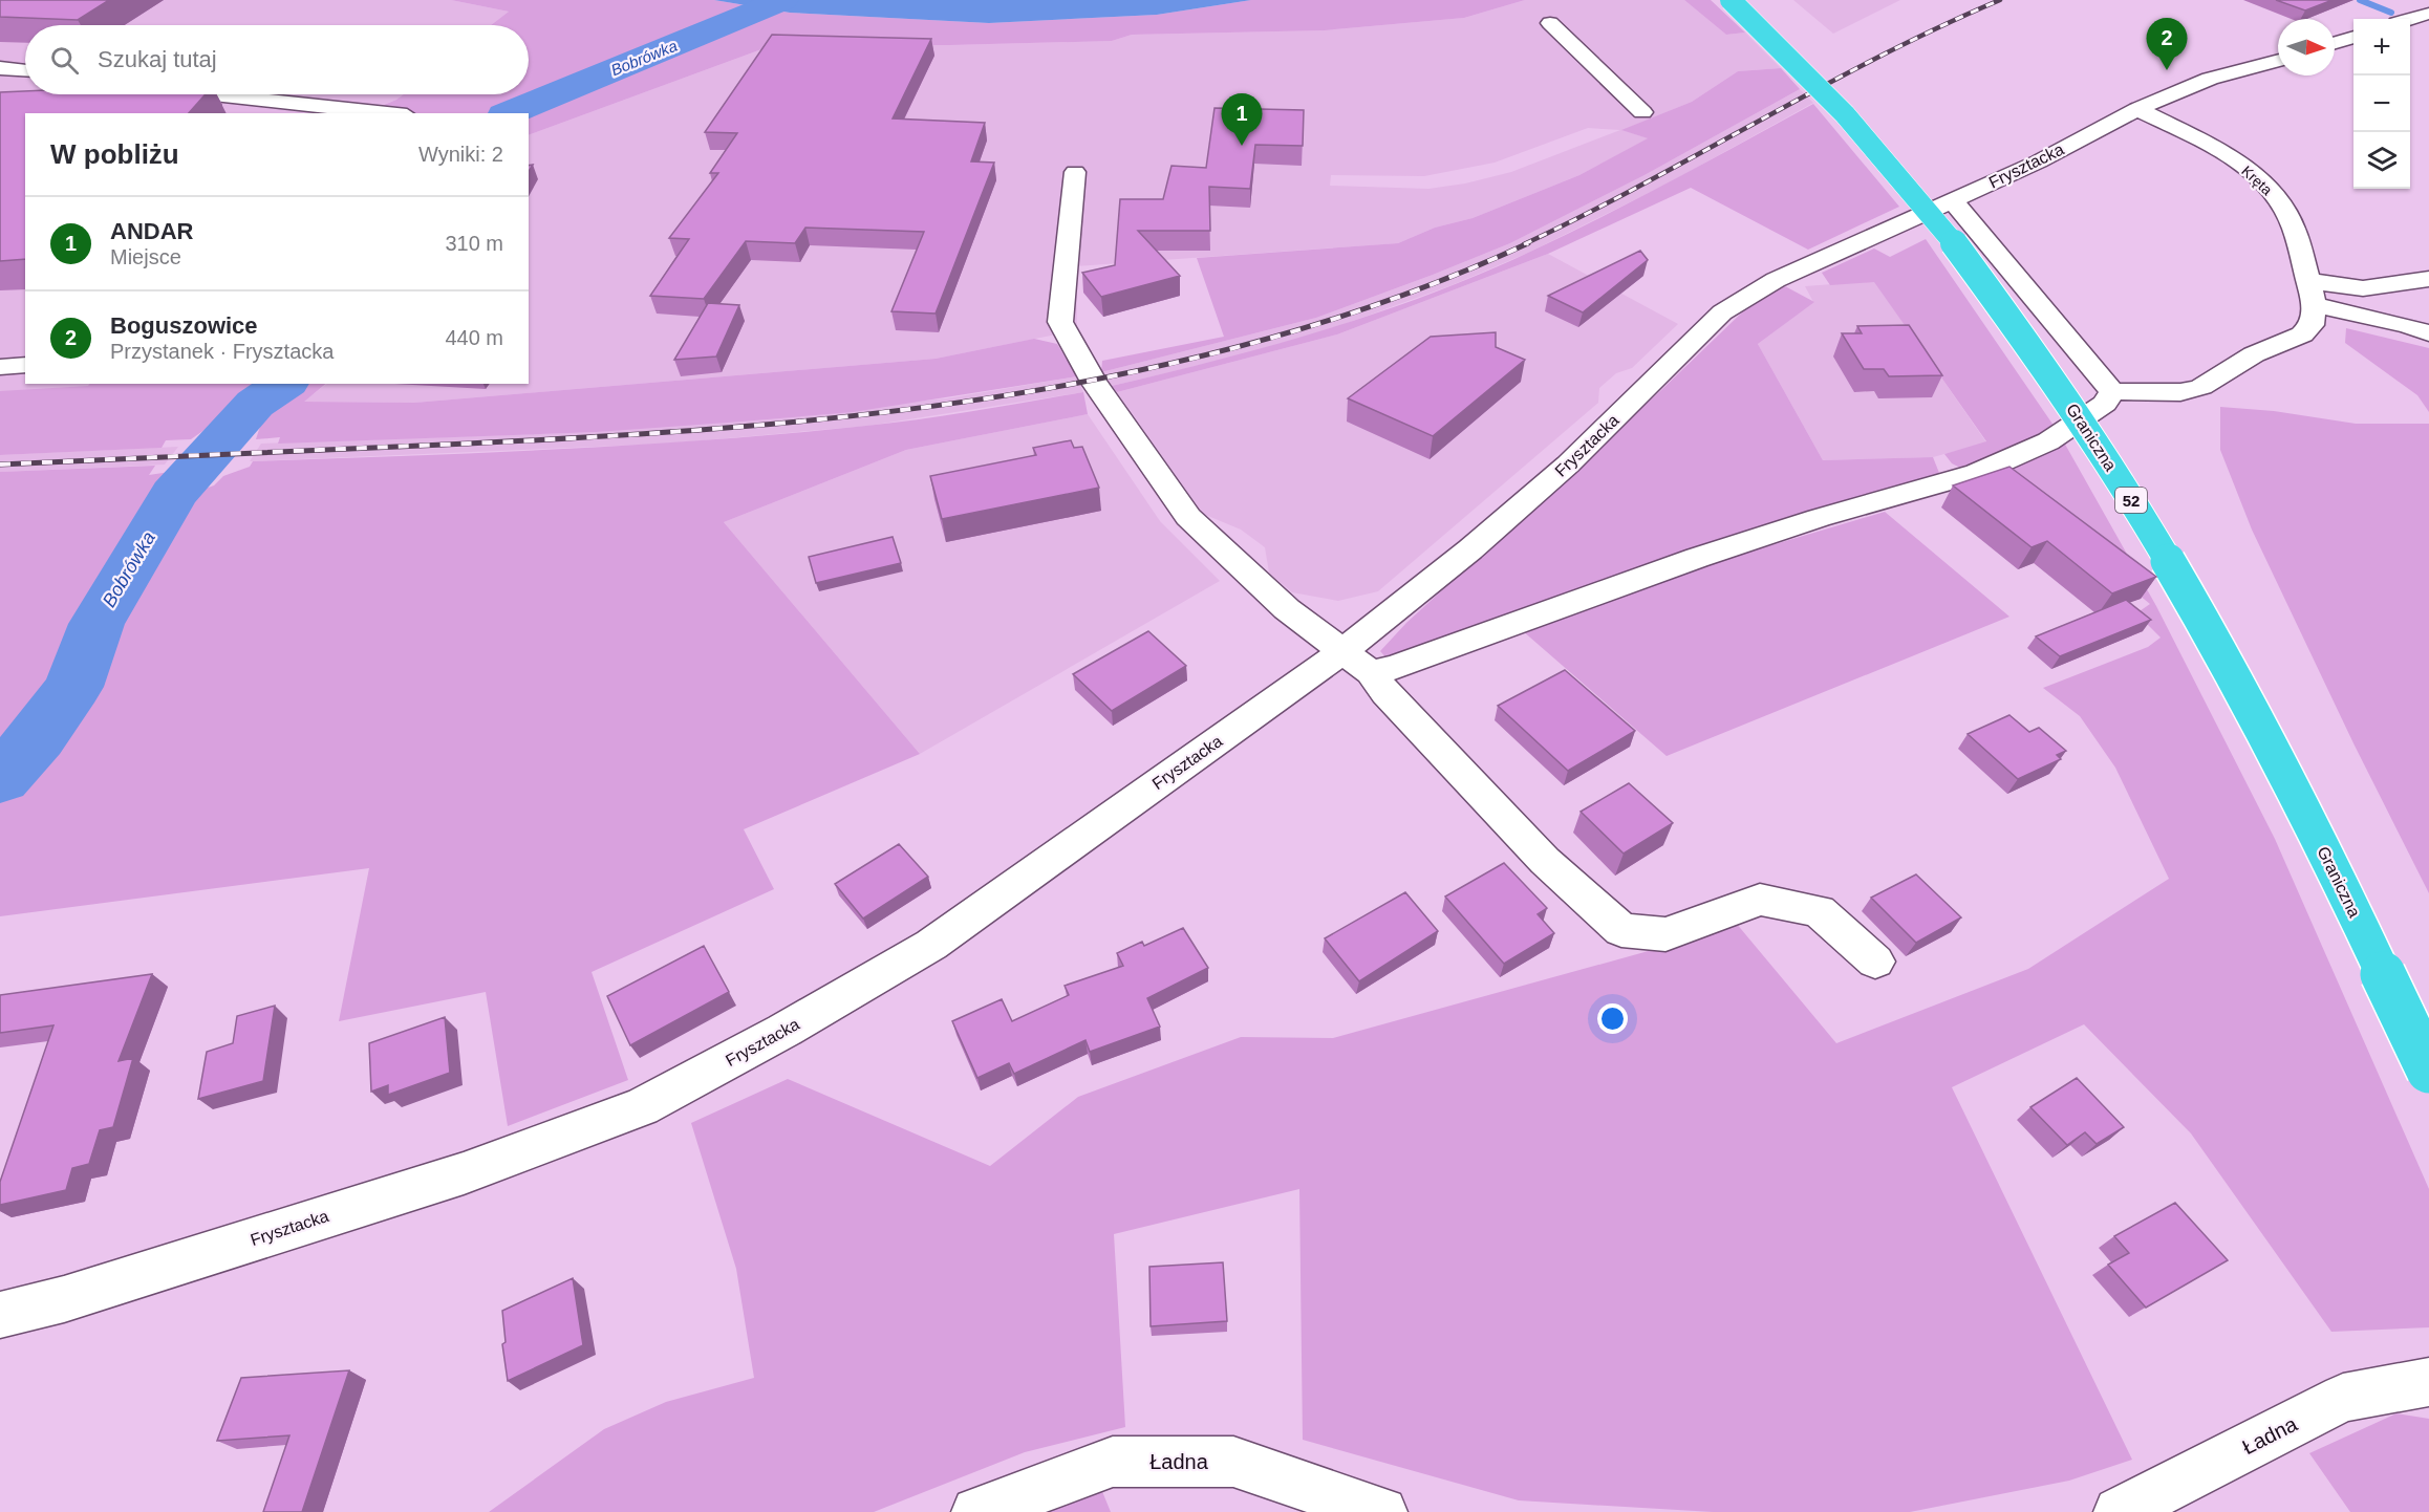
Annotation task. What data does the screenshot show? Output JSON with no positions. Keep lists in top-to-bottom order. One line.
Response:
{"streets":{"highway":["Graniczna","52"],"street":["Frysztacka","Kręta","Ładna"]},"crossings":[["Frysztacka","Kręta"]],"water":["Bobrówka"],"north":"right","page":{"pins":["2","1"],"map_buttons":["+","−"],"search":"Szukaj tutaj","heading":["W pobliżu","Wyniki: 2"],"list":[{"mark":"1","name":"ANDAR","note":"Miejsce","value":"310 m"},{"mark":"2","name":"Boguszowice","note":"Przystanek · Frysztacka","value":"440 m"}]}}
